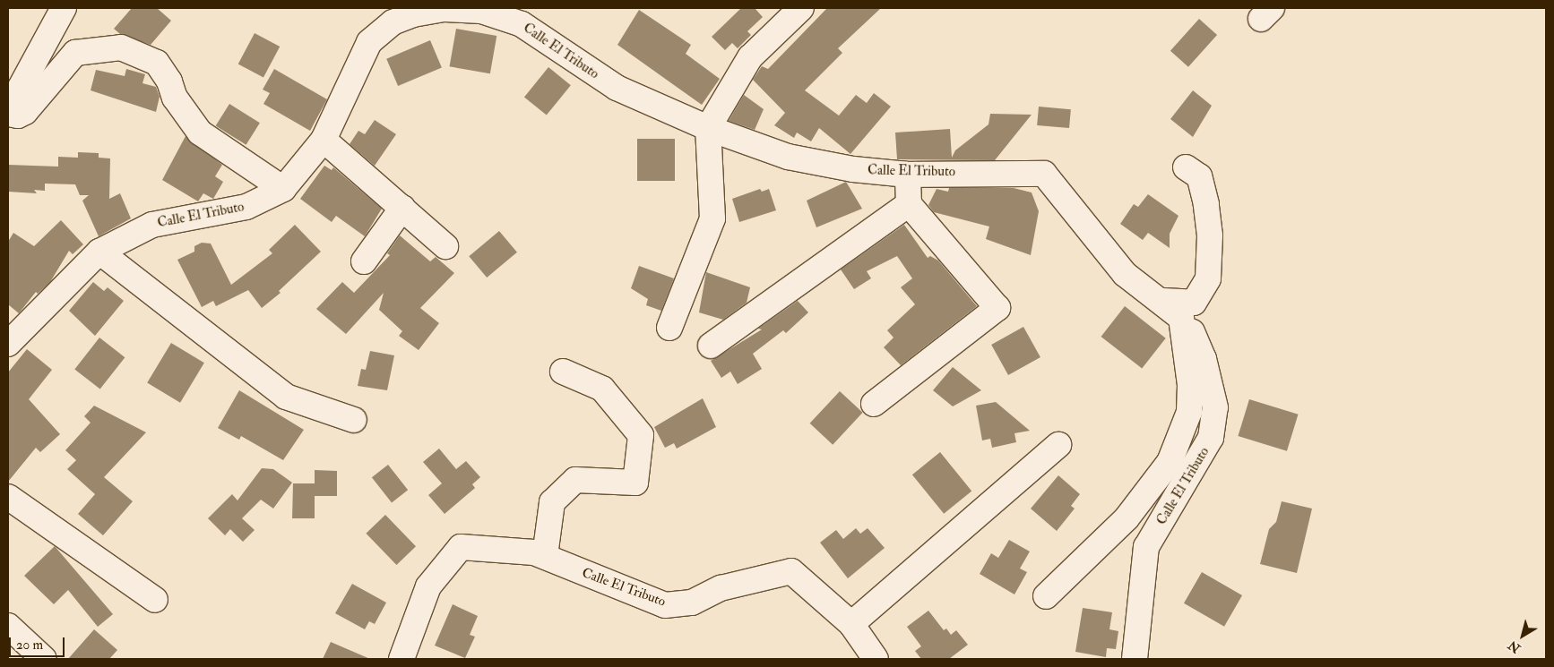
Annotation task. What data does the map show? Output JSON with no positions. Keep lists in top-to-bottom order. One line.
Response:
{"streets":{"street":["Calle El Tributo"]},"scale_bar":"20 m","north":"bottom left"}
